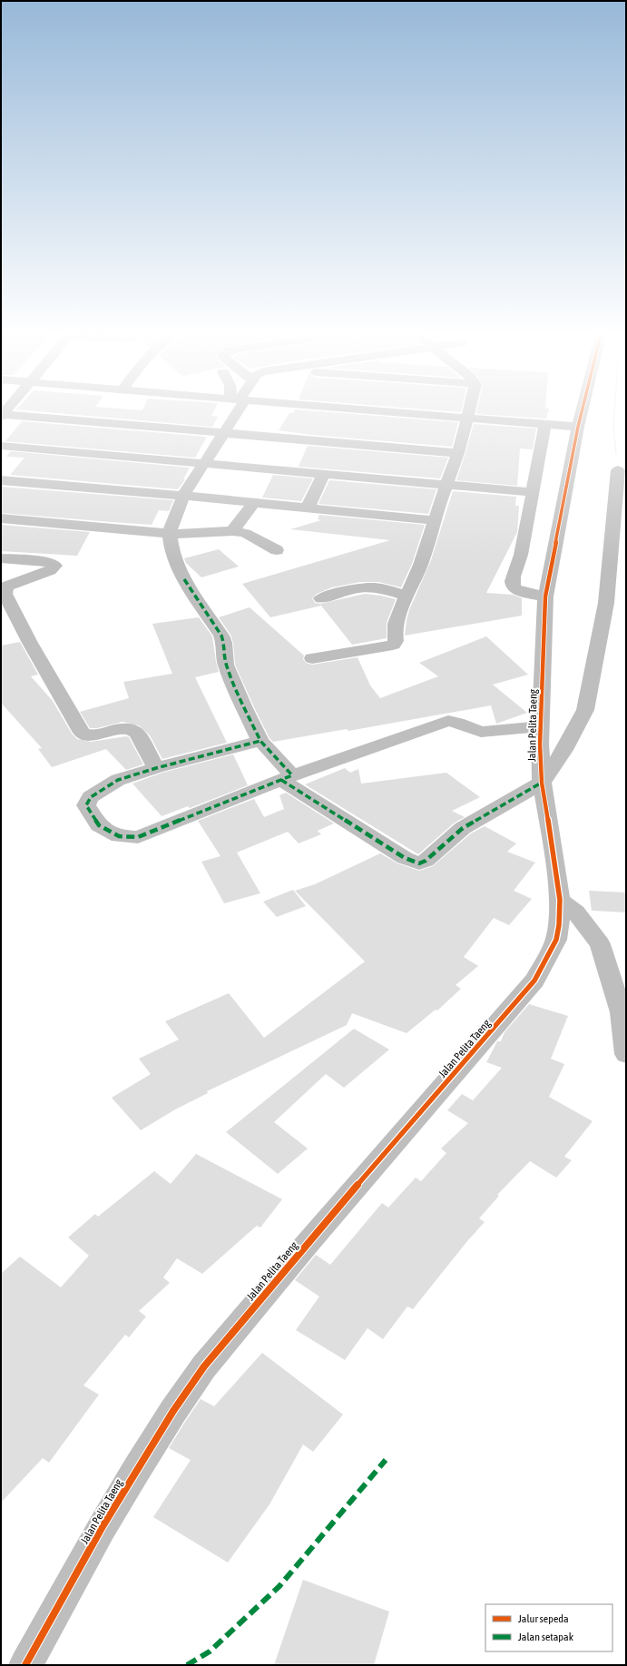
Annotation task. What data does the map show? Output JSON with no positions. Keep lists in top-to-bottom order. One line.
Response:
{"streets":{"street":["Jalan Pelita Taeng"]},"legend":["Jalur sepeda","Jalan setapak"]}
